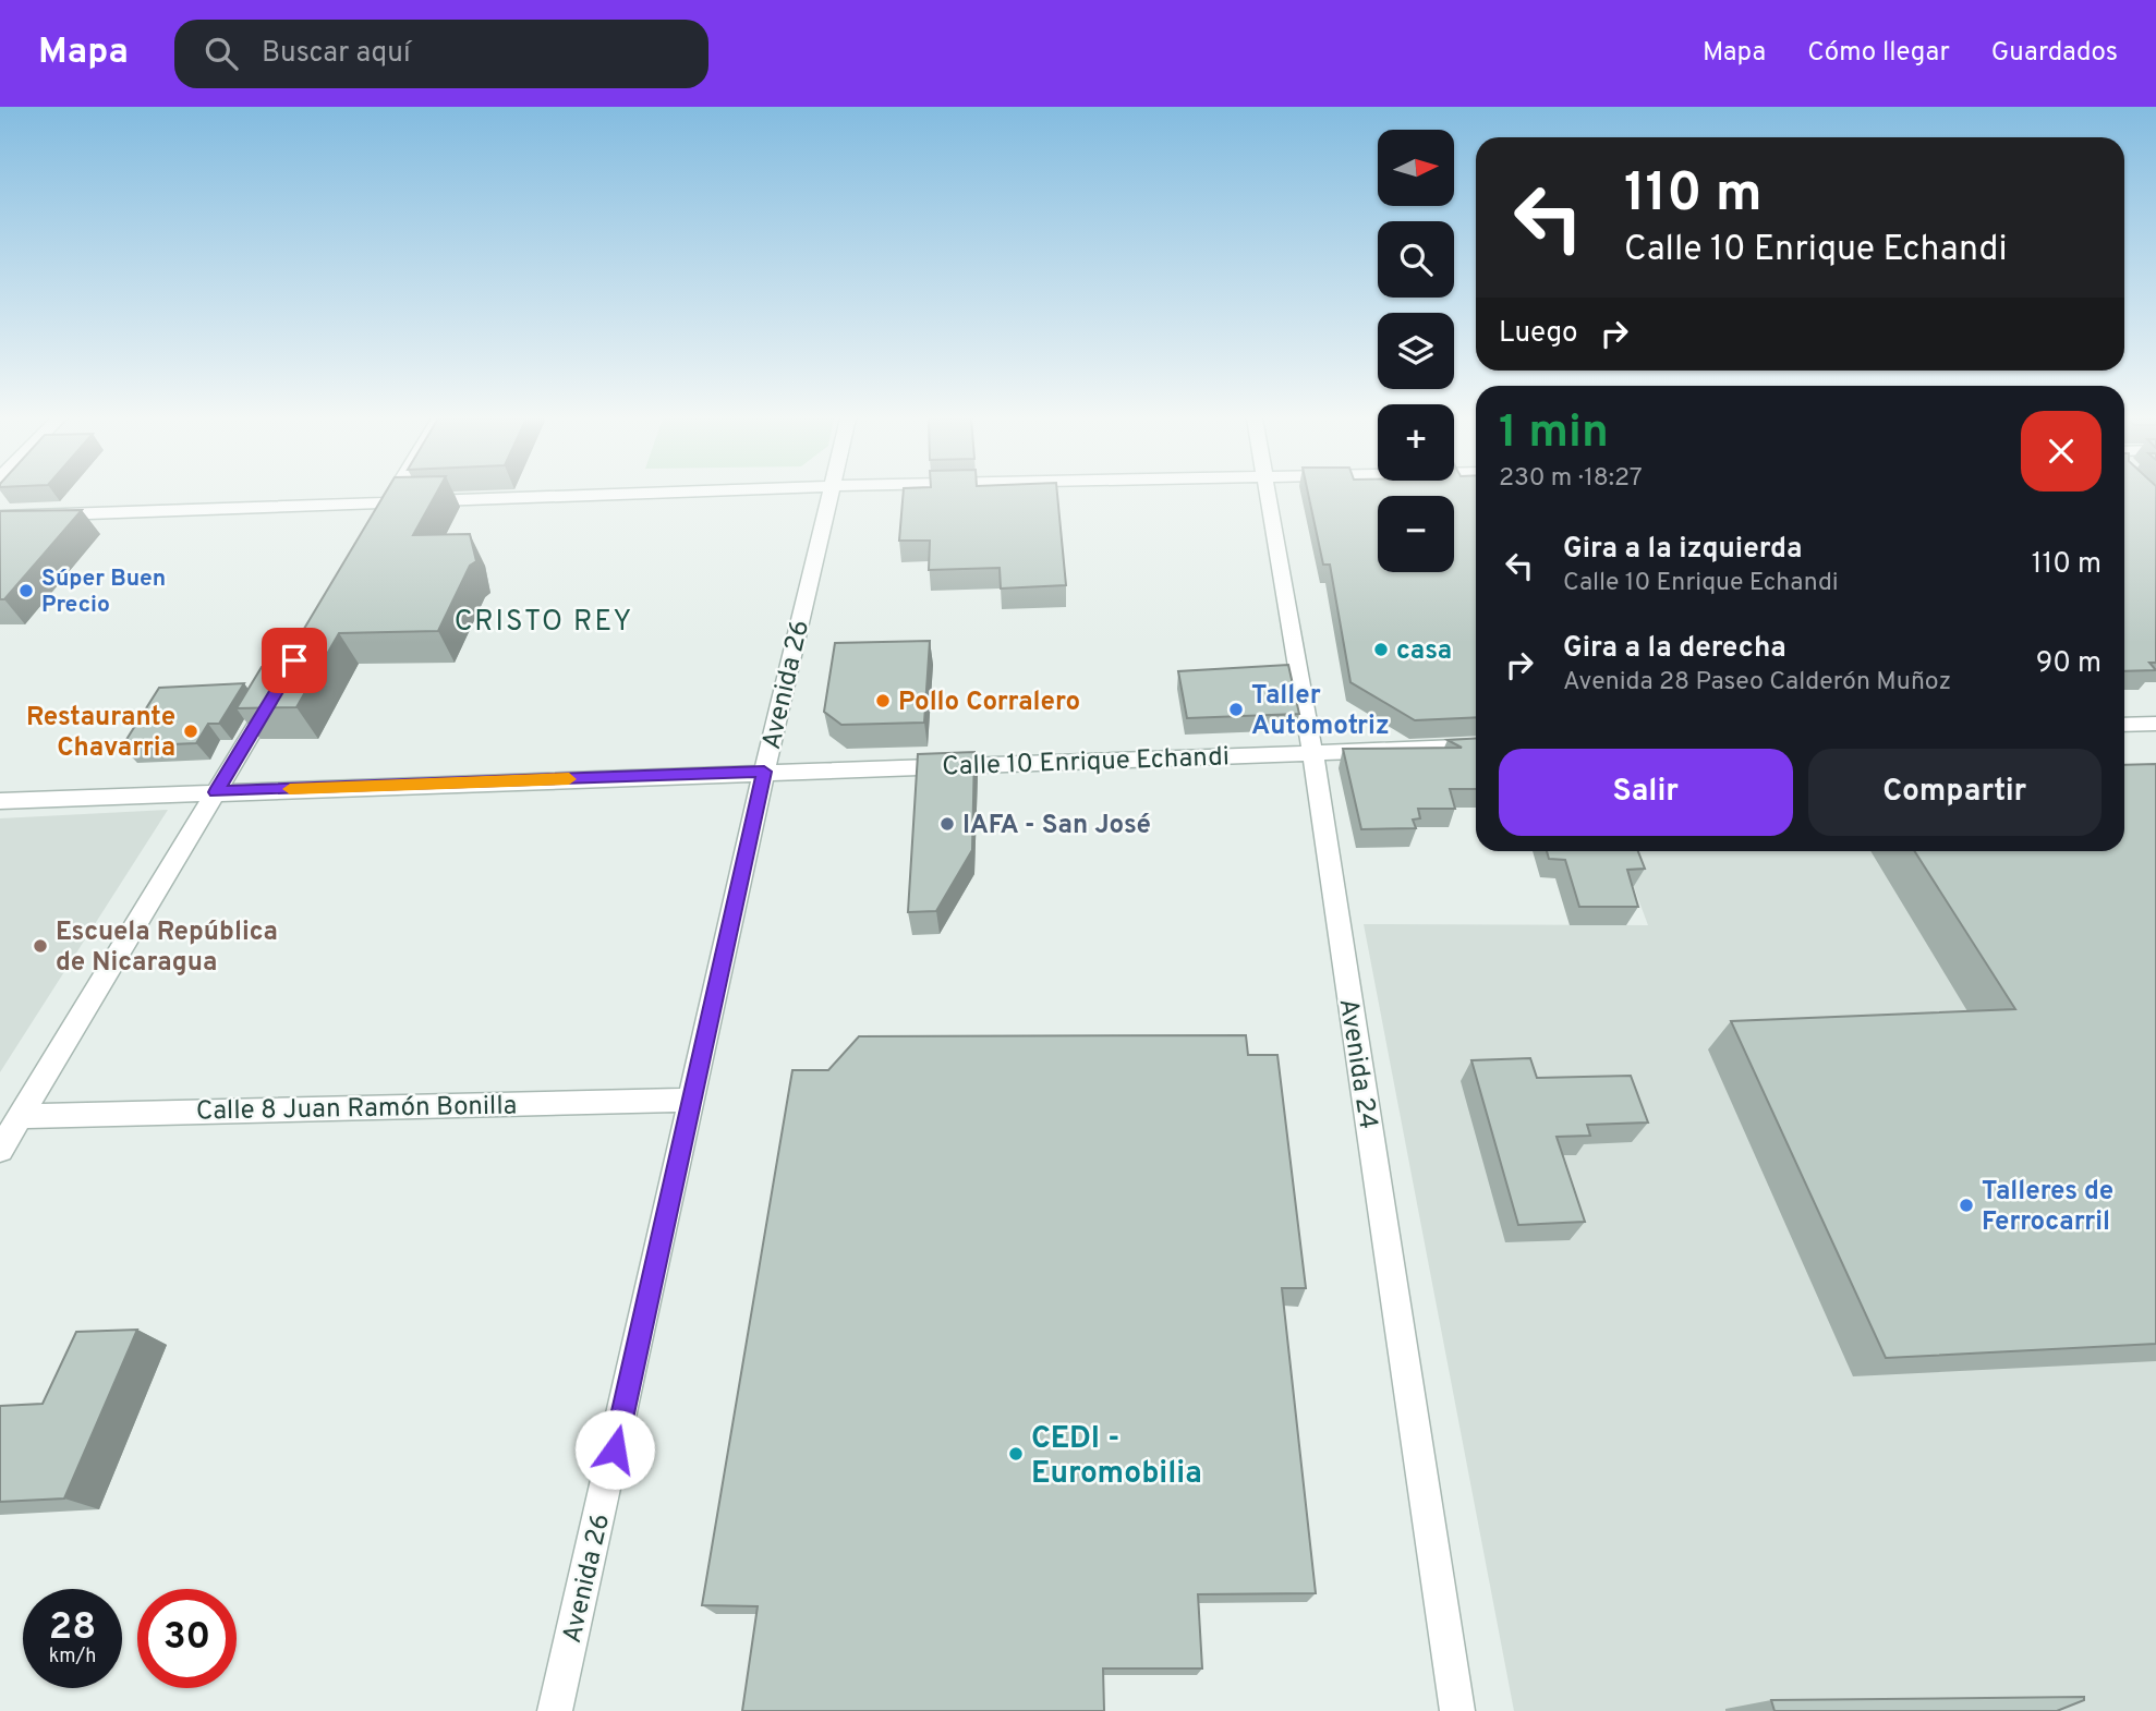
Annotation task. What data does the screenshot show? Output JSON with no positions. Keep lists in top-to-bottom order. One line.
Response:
{"streets":{"street":["Avenida 26","Calle 10 Enrique Echandi","Avenida 24","Calle 8 Juan Ramón Bonilla"]},"crossings":[["Avenida 26","Calle 10 Enrique Echandi"],["Avenida 26","Calle 8 Juan Ramón Bonilla"],["Calle 10 Enrique Echandi","Avenida 24"]],"districts":["CRISTO REY"],"places":["Súper Buen Precio","casa","Pollo Corralero","Taller Automotriz","Restaurante Chavarria","IAFA - San José","Escuela República de Nicaragua","Talleres de Ferrocarril","CEDI - Euromobilia"],"north":"right","page":{"header":"Mapa","search":"Buscar aquí","nav":["Mapa","Cómo llegar","Guardados"],"map_buttons":["+","−"],"turn":["110 m","Calle 10 Enrique Echandi"],"then":"Luego","heading":["1 min","230 m · 18:27"],"list":[{"name":"Gira a la izquierda","note":"Calle 10 Enrique Echandi","value":"110 m"},{"name":"Gira a la derecha","note":"Avenida 28 Paseo Calderón Muñoz","value":"90 m"}],"buttons":["Salir","Compartir"],"speed":"28 km/h","limit":"30"}}
